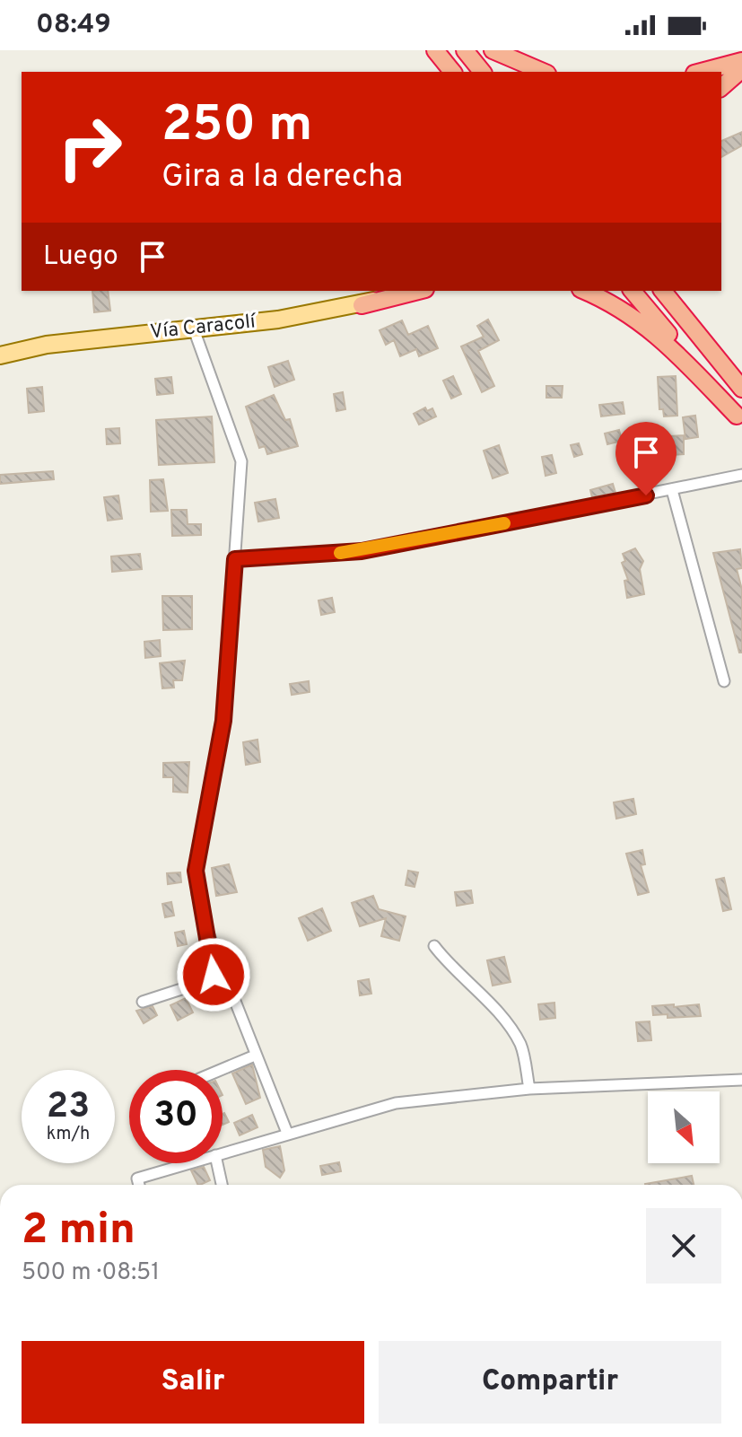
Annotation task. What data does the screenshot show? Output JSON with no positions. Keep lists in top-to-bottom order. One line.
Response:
{"streets":{"main road":["Vía Caracolí"]},"north":"bottom right","page":{"status":"08:49","turn":["250 m","Gira a la derecha"],"then":"Luego","speed":"23 km/h","limit":"30","heading":["2 min","500 m · 08:51"],"buttons":["Salir","Compartir"]}}
